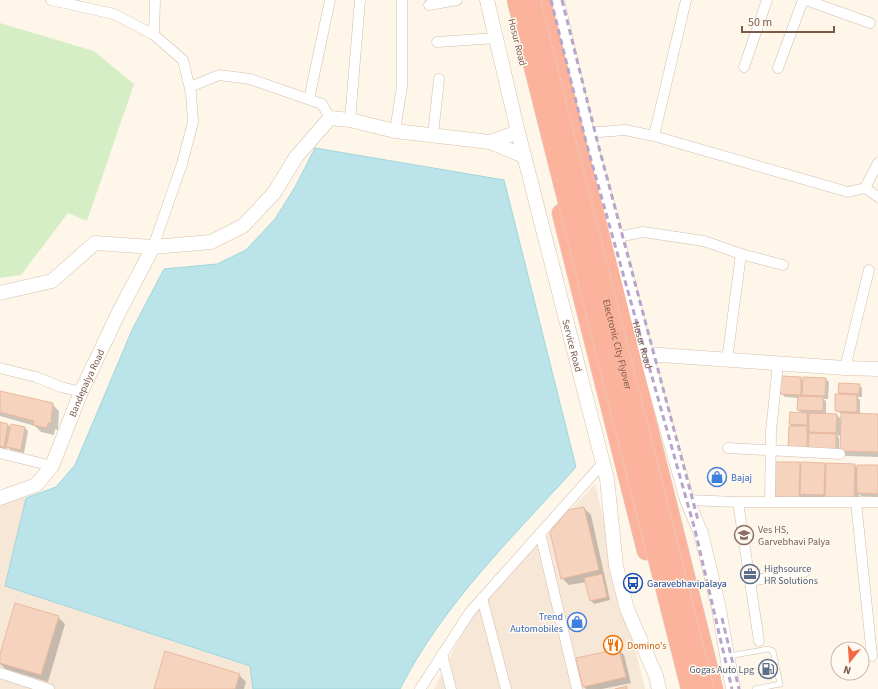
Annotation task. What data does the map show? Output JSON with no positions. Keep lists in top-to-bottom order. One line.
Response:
{"streets":{"highway":["Hosur Road","Electronic City Flyover"],"street":["Service Road","Bandepalya Road"]},"places":{"shop":["Bajaj","Trend Automobiles"],"school or university":["Ves HS, Garvebhavi Palya"],"office":["Highsource HR Solutions"],"bus stop":["Garavebhavipalaya"],"restaurant":["Domino's"],"fuel station":["Gogas Auto Lpg"]},"scale_bar":"50 m","north":"bottom"}
